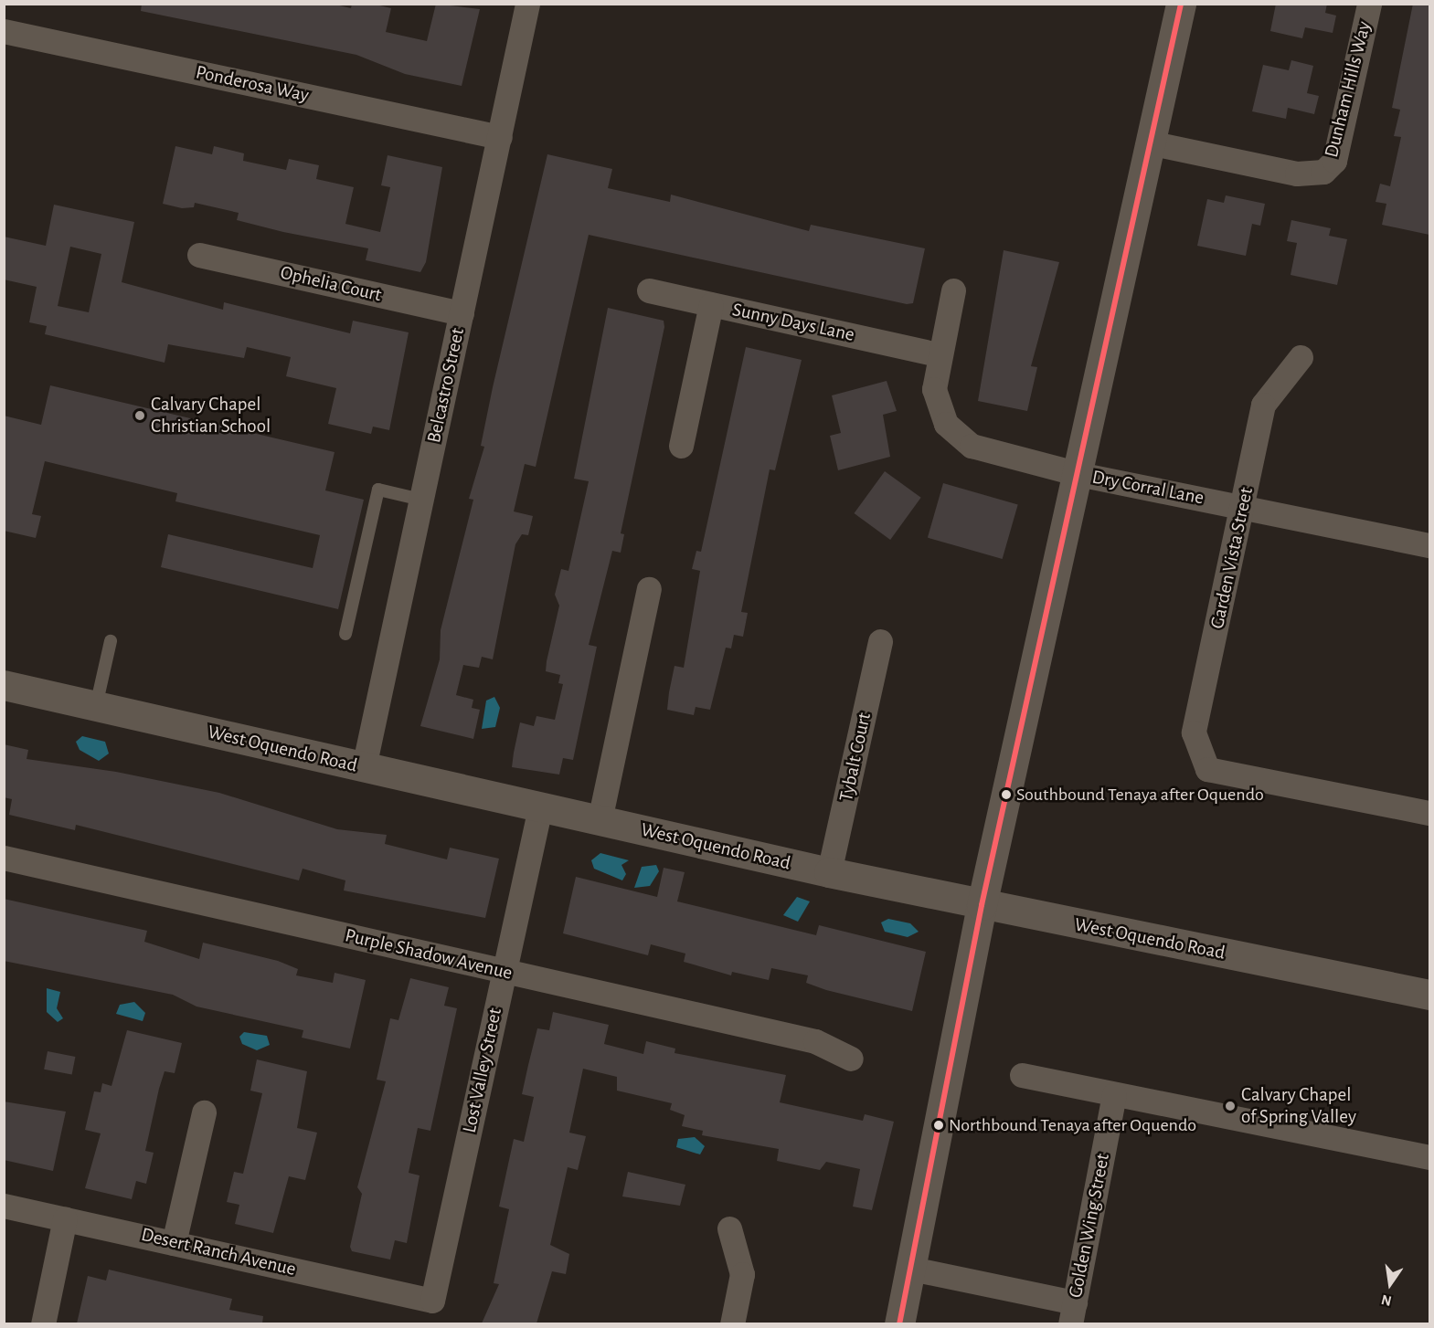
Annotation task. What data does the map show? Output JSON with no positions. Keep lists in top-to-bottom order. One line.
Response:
{"streets":{"street":["Ponderosa Way","Dunham Hills Way","Ophelia Court","Sunny Days Lane","Belcastro Street","Dry Corral Lane","Garden Vista Street","West Oquendo Road","Tybalt Court","Purple Shadow Avenue","Lost Valley Street","Golden Wing Street","Desert Ranch Avenue"]},"crossings":[["Ponderosa Way","Belcastro Street"],["Ophelia Court","Belcastro Street"],["Sunny Days Lane","Dry Corral Lane"],["Belcastro Street","West Oquendo Road"],["Dry Corral Lane","Garden Vista Street"],["West Oquendo Road","Tybalt Court"],["West Oquendo Road","Lost Valley Street"],["Purple Shadow Avenue","Lost Valley Street"],["Lost Valley Street","Desert Ranch Avenue"]],"places":["Calvary Chapel Christian School","Southbound Tenaya after Oquendo","Calvary Chapel of Spring Valley","Northbound Tenaya after Oquendo"],"north":"bottom"}
